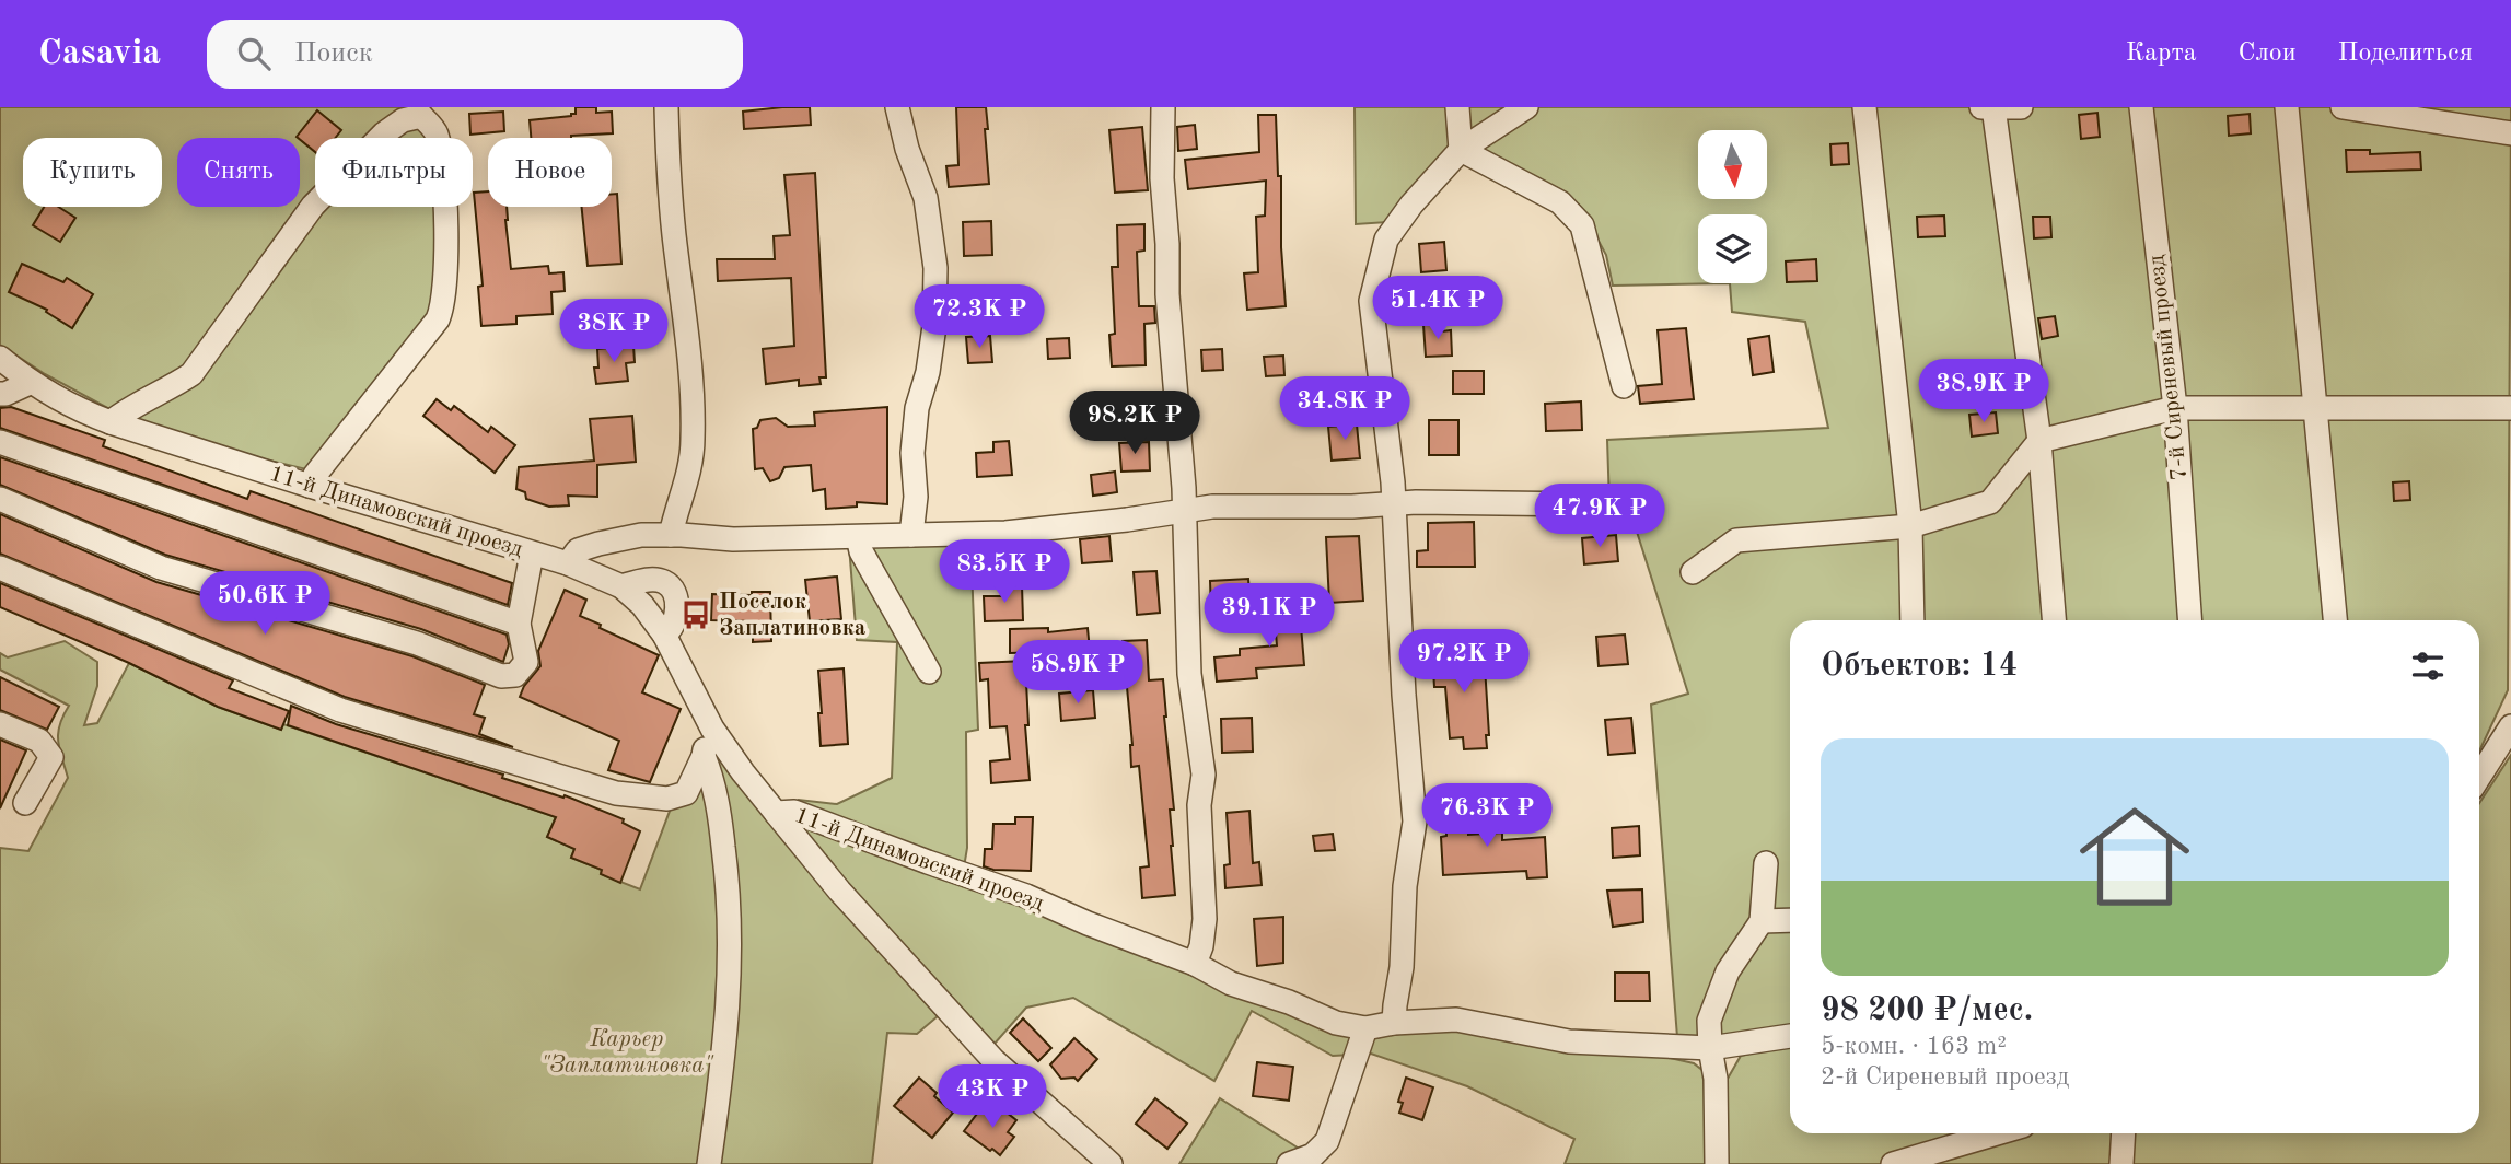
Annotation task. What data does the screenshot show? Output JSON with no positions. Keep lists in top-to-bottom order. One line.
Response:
{"streets":{"street":["7-й Сиреневый проезд","11-й Динамовский проезд"]},"parks":["Карьер \"Заплатиновка\""],"places":{"bus stop":["Поселок Заплатиновка"]},"north":"bottom","page":{"header":"Casavia","search":"Поиск","nav":["Карта","Слои","Поделиться"],"chip":["Купить","Снять","Фильтры","Новое"],"price":["51.4K ₽","72.3K ₽","38K ₽","38.9K ₽","34.8K ₽","98.2K ₽","47.9K ₽","83.5K ₽","50.6K ₽","39.1K ₽","97.2K ₽","58.9K ₽","76.3K ₽","43K ₽"],"heading":"Объектов: 14","list":[{"name":"98 200 ₽/мес.","note":"5-комн. · 163 m² · 2-й Сиреневый проезд"}]}}
